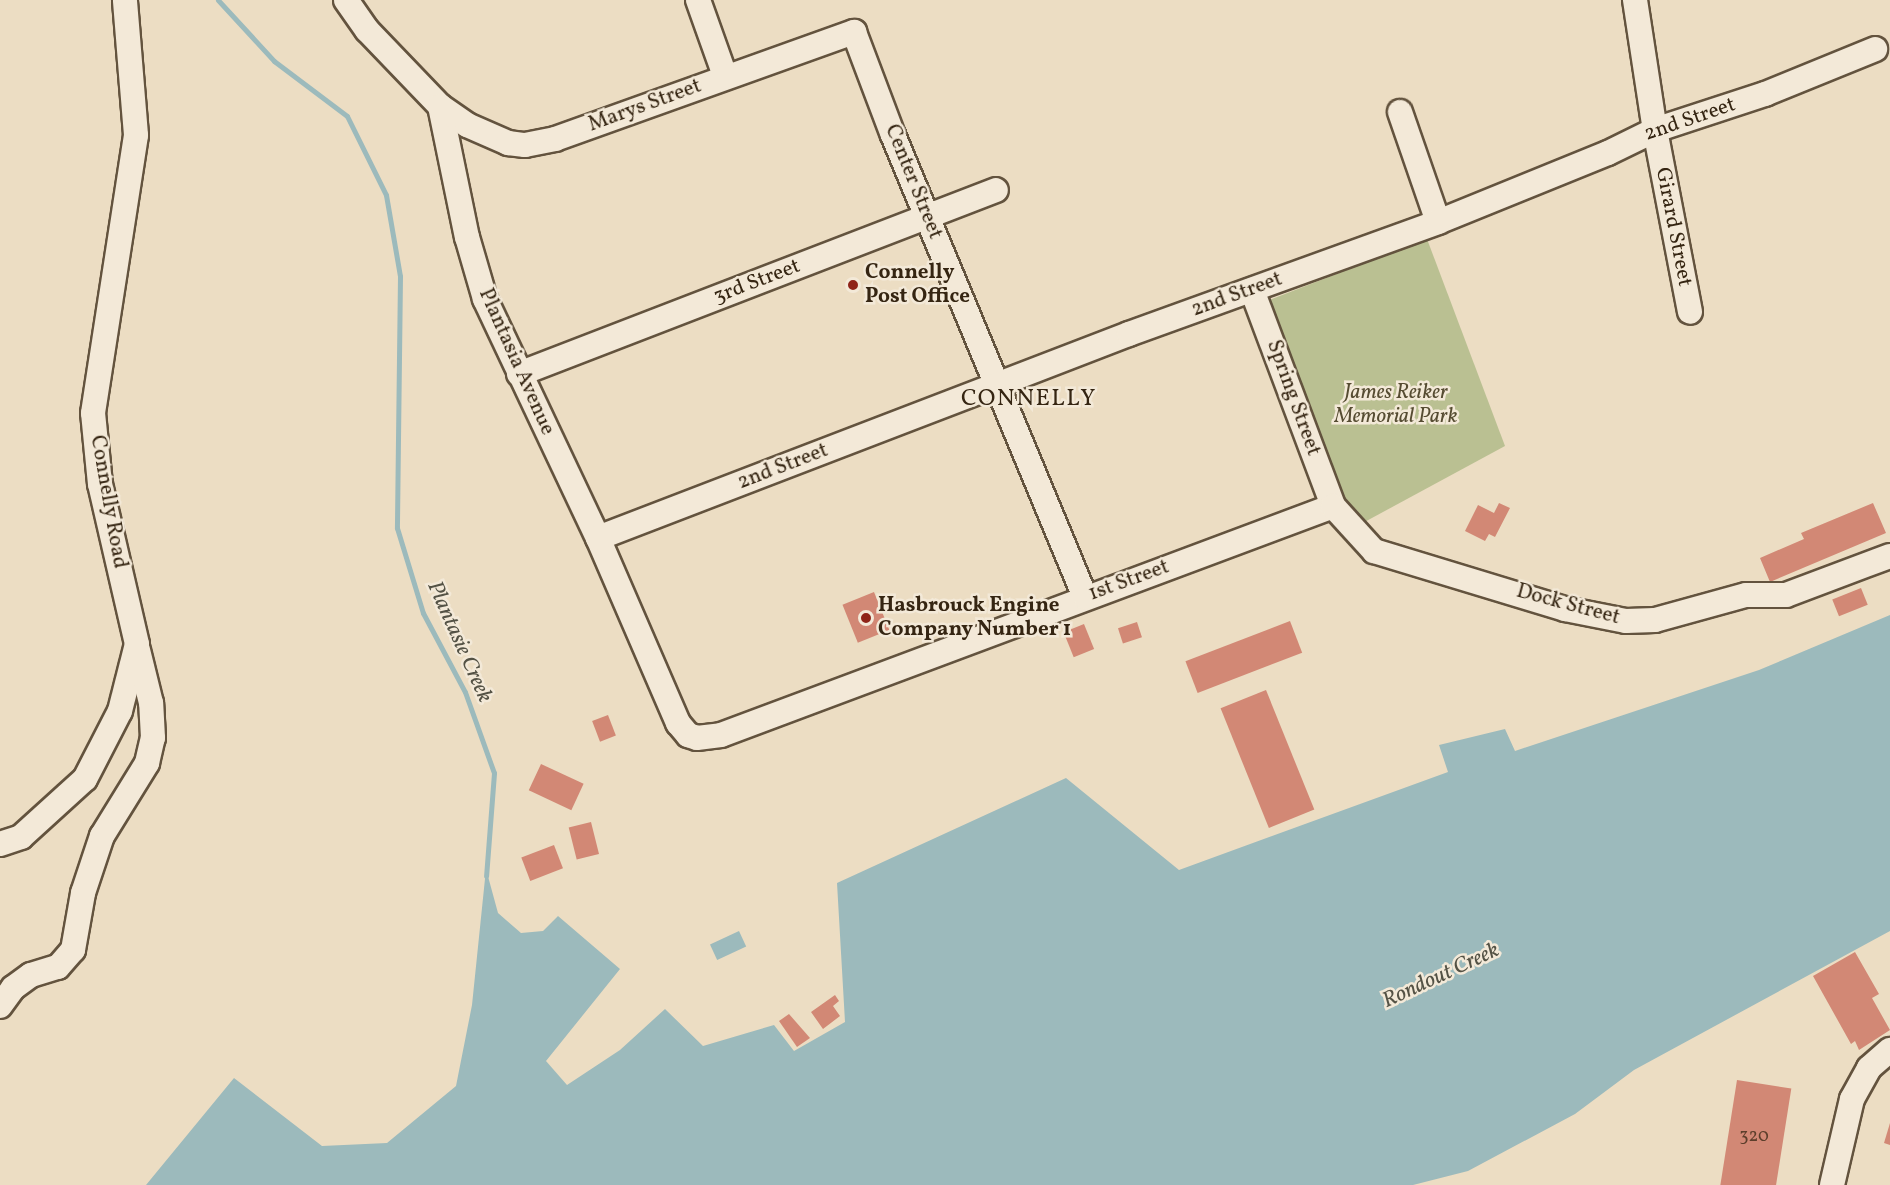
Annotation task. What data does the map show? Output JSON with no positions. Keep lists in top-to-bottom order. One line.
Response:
{"streets":{"street":["Marys Street","2nd Street","Center Street","Girard Street","3rd Street","Plantasia Avenue","Spring Street","Connelly Road","1st Street","Dock Street"]},"crossings":[["Marys Street","Center Street"],["Marys Street","Plantasia Avenue"],["2nd Street","Center Street"],["2nd Street","Girard Street"],["2nd Street","Plantasia Avenue"],["2nd Street","Spring Street"],["Center Street","3rd Street"],["Center Street","1st Street"],["3rd Street","Plantasia Avenue"],["Plantasia Avenue","1st Street"],["Spring Street","1st Street"],["Spring Street","Dock Street"],["1st Street","Dock Street"]],"districts":["CONNELLY"],"water":["Plantasie Creek","Rondout Creek"],"parks":["James Reiker Memorial Park"],"places":["Connelly Post Office","Hasbrouck Engine Company Number 1"],"house_numbers":["320"]}
